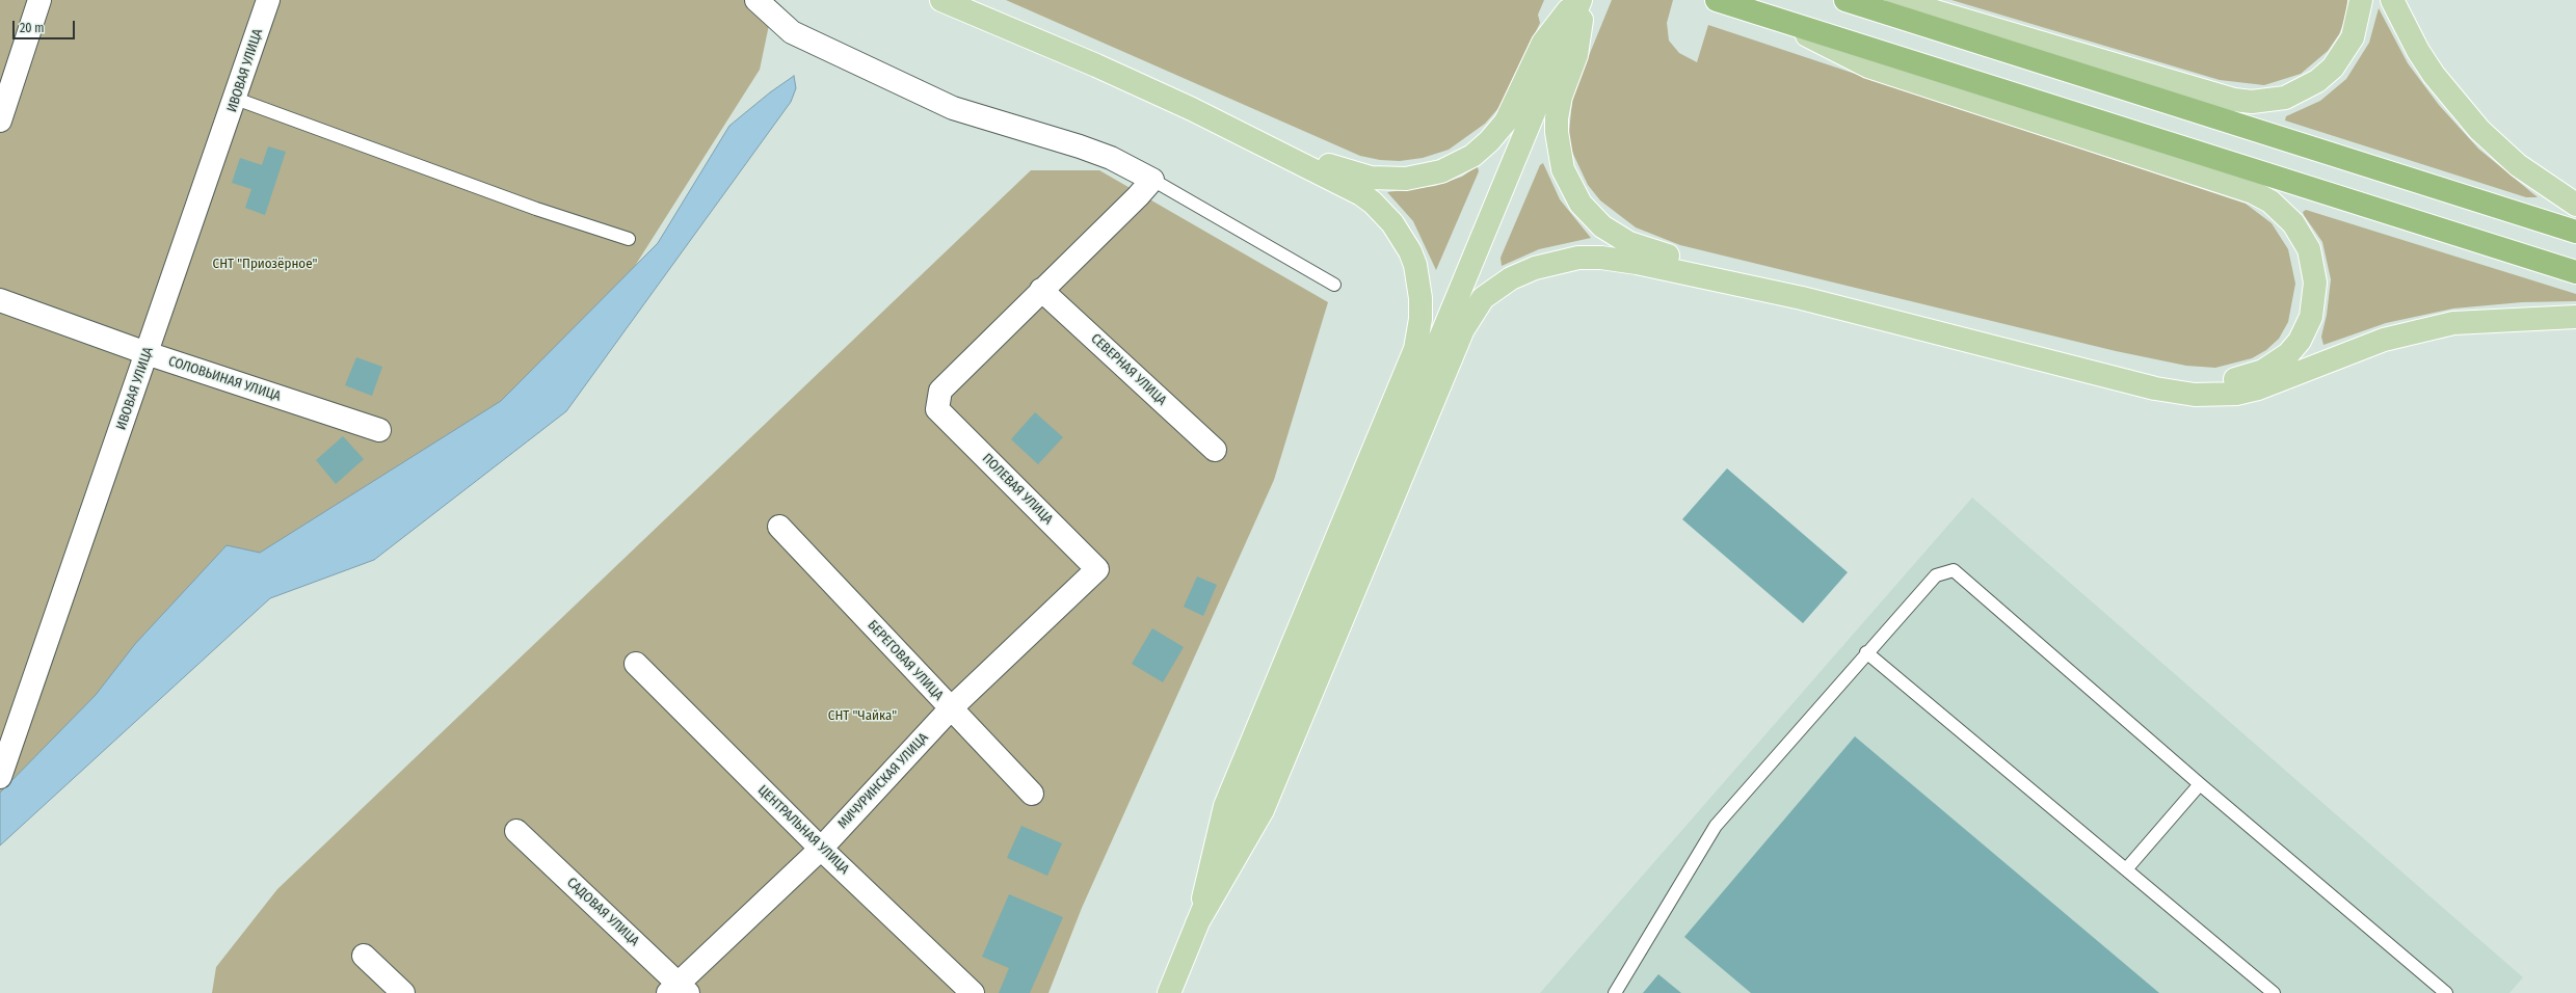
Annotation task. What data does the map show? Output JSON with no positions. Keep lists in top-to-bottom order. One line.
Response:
{"streets":{"street":["ИВОВАЯ УЛИЦА","СЕВЕРНАЯ УЛИЦА","СОЛОВЬИНАЯ УЛИЦА","ПОЛЕВАЯ УЛИЦА","БЕРЕГОВАЯ УЛИЦА","МИЧУРИНСКАЯ УЛИЦА","ЦЕНТРАЛЬНАЯ УЛИЦА","САДОВАЯ УЛИЦА"]},"crossings":[["ИВОВАЯ УЛИЦА","СОЛОВЬИНАЯ УЛИЦА"],["СЕВЕРНАЯ УЛИЦА","ПОЛЕВАЯ УЛИЦА"],["ПОЛЕВАЯ УЛИЦА","МИЧУРИНСКАЯ УЛИЦА"],["БЕРЕГОВАЯ УЛИЦА","МИЧУРИНСКАЯ УЛИЦА"],["МИЧУРИНСКАЯ УЛИЦА","ЦЕНТРАЛЬНАЯ УЛИЦА"],["МИЧУРИНСКАЯ УЛИЦА","САДОВАЯ УЛИЦА"]],"parks":["СНТ \"Приозёрное\"","СНТ \"Чайка\""],"scale_bar":"20 m"}
